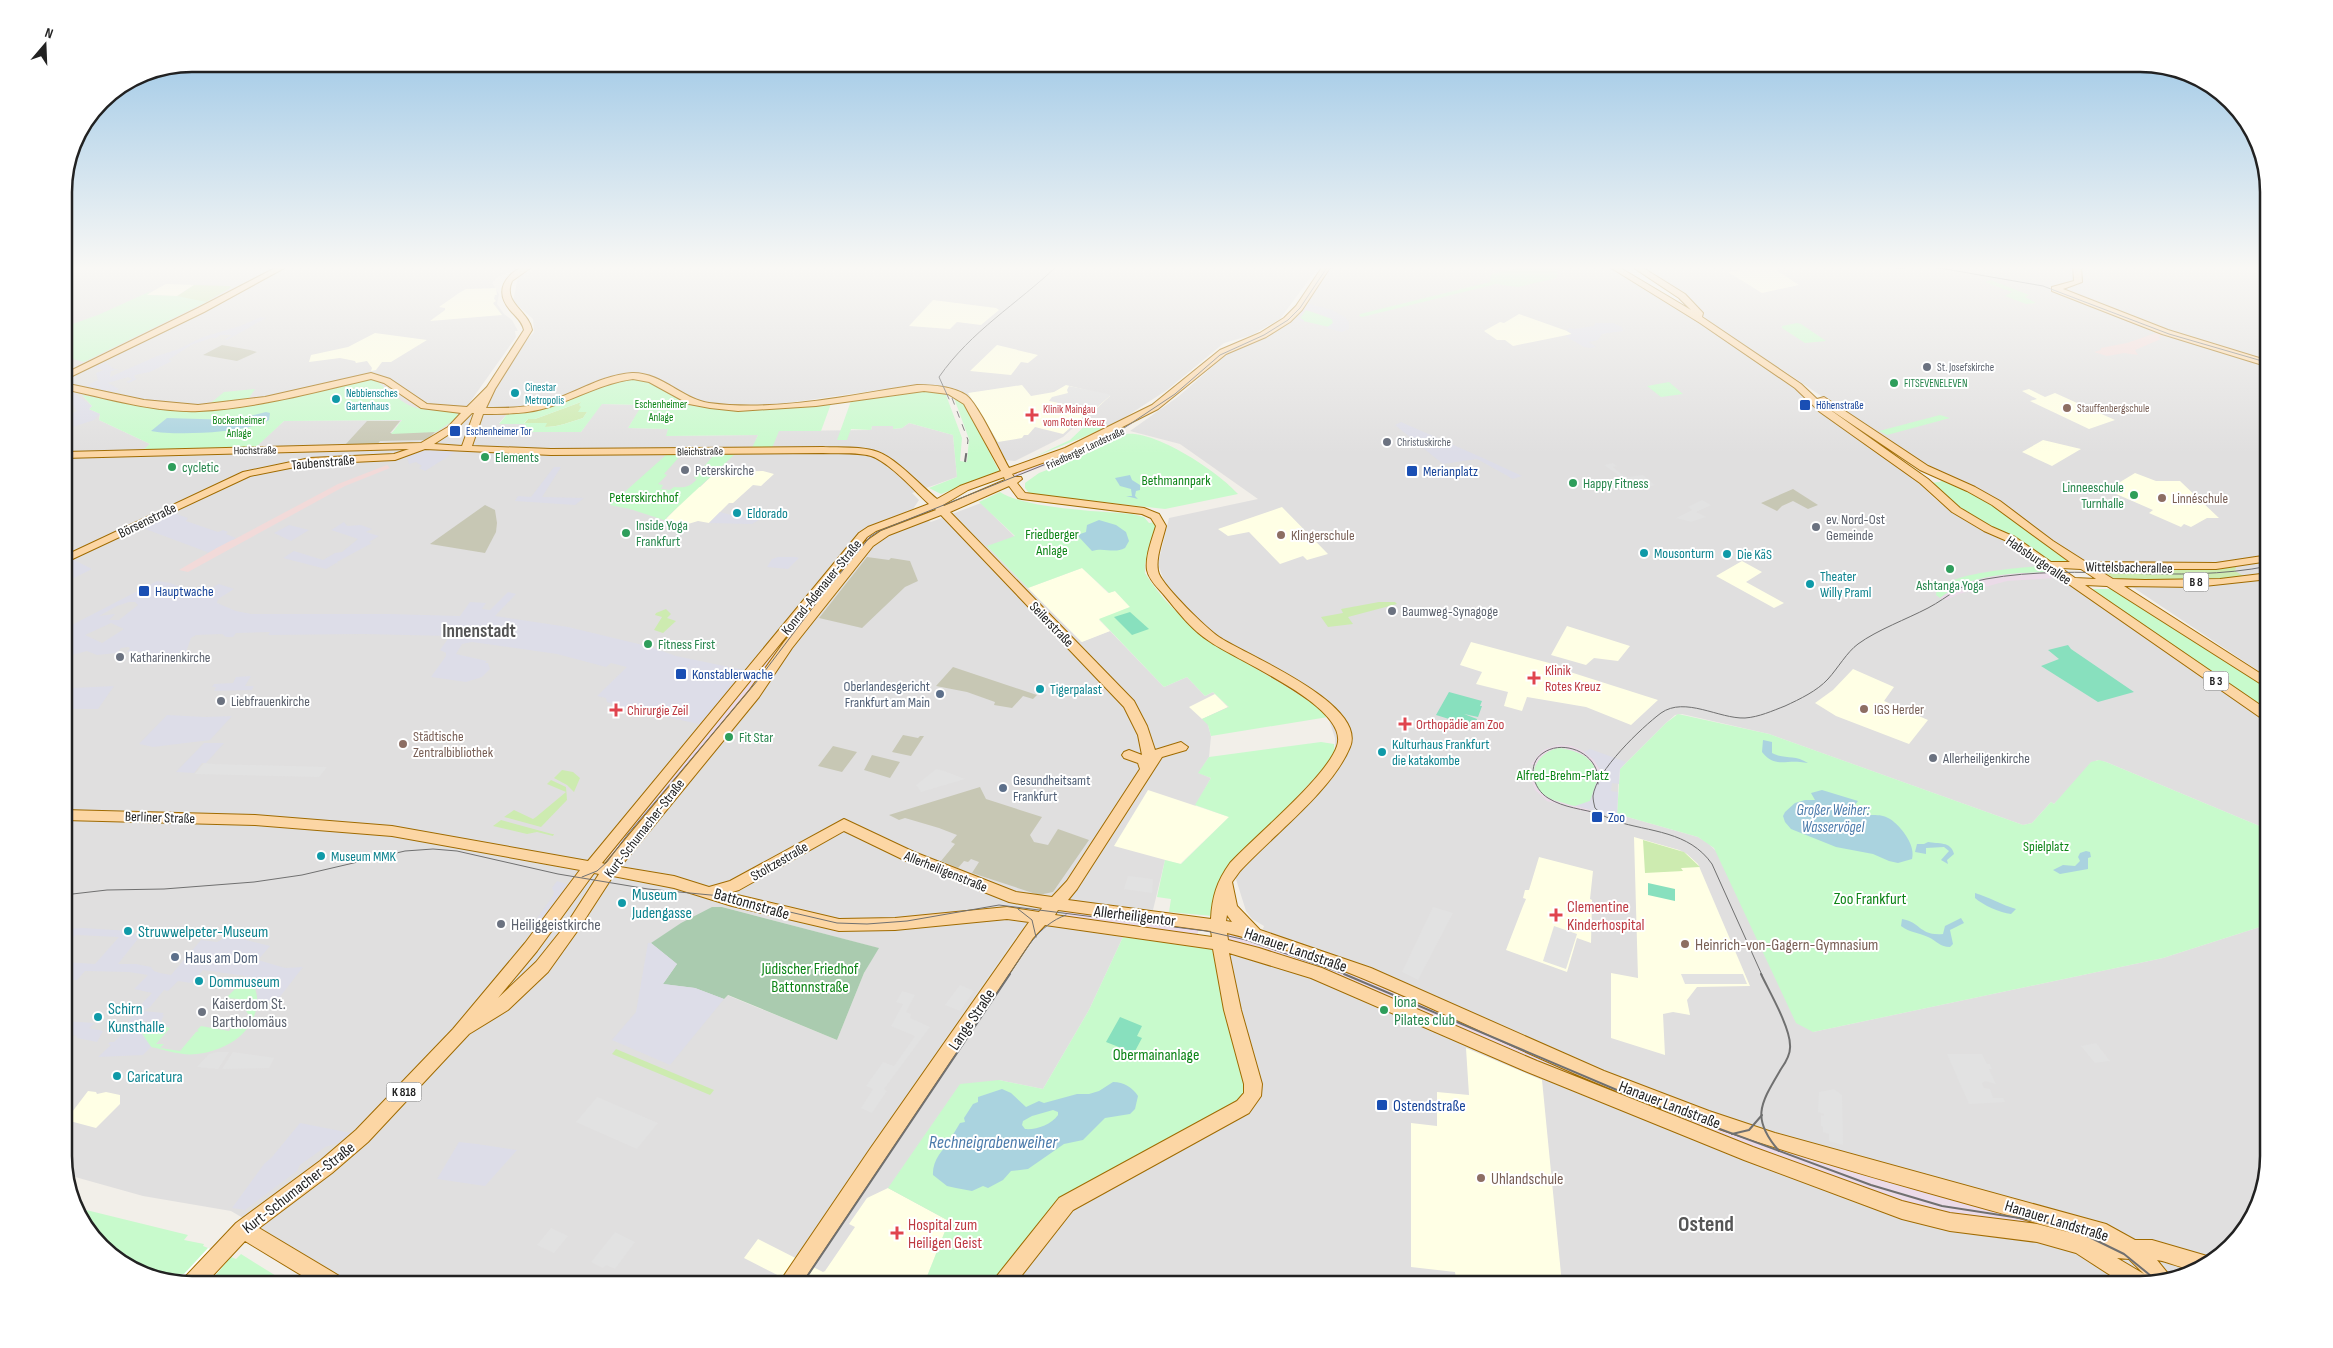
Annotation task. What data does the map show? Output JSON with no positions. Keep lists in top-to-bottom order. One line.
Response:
{"streets":{"main road":["Friedberger Landstraße","Hochstraße","Bleichstraße","Taubenstraße","Börsenstraße","Habsburgerallee","Wittelsbacherallee","B 8","Konrad-Adenauer-Straße","Seilerstraße","B 3","Berliner Straße","Kurt-Schumacher-Straße","Stoltzestraße","Allerheiligenstraße","Battonnstraße","Allerheiligentor","Hanauer Landstraße","Lange Straße","K 818"]},"crossings":[["Hochstraße","Bleichstraße"],["Hochstraße","Taubenstraße"],["Bleichstraße","Konrad-Adenauer-Straße"],["Bleichstraße","Seilerstraße"],["Taubenstraße","Börsenstraße"],["Habsburgerallee","Wittelsbacherallee"],["Habsburgerallee","B 3"],["Wittelsbacherallee","B 3"],["Konrad-Adenauer-Straße","Seilerstraße"],["Konrad-Adenauer-Straße","Kurt-Schumacher-Straße"],["Seilerstraße","Lange Straße"],["Berliner Straße","Battonnstraße"],["Kurt-Schumacher-Straße","Battonnstraße"],["Stoltzestraße","Allerheiligenstraße"],["Stoltzestraße","Battonnstraße"],["Allerheiligenstraße","Allerheiligentor"],["Allerheiligenstraße","Lange Straße"],["Battonnstraße","Allerheiligentor"],["Battonnstraße","Lange Straße"],["Allerheiligentor","Hanauer Landstraße"],["Allerheiligentor","Lange Straße"]],"districts":["Innenstadt","Ostend"],"water":["Großer Weiher: Wasservögel","Rechneigrabenweiher"],"parks":["Eschenheimer Anlage","Bockenheimer Anlage","Bethmannpark","Peterskirchhof","Friedberger Anlage","Alfred-Brehm-Platz","Spielplatz","Zoo Frankfurt","Jüdischer Friedhof Battonnstraße","Obermainanlage"],"places":{"other":["St. Josefskirche","FITSEVENELEVEN","Cinestar Metropolis","Nebbiensches Gartenhaus","Stauffenbergschule","Christuskirche","Elements","cycletic","Peterskirche","Happy Fitness","Linneeschule Turnhalle","Linnéschule","Eldorado","ev. Nord-Ost Gemeinde","Inside Yoga Frankfurt","Klingerschule","Mousonturm","Die KäS","Ashtanga Yoga","Theater Willy Praml","Baumweg-Synagoge","Fitness First","Katharinenkirche","Tigerpalast","Oberlandesgericht Frankfurt am Main","Liebfrauenkirche","IGS Herder","Fit Star","Städtische Zentralbibliothek","Kulturhaus Frankfurt die katakombe","Allerheiligenkirche","Gesundheitsamt Frankfurt","Museum MMK","Museum Judengasse","Heiliggeistkirche","Struwwelpeter-Museum","Heinrich-von-Gagern-Gymnasium","Haus am Dom","Dommuseum","lona Pilates club","Kaiserdom St. Bartholomäus","Schirn Kunsthalle","Caricatura","Uhlandschule"],"transit":["Höhenstraße","Eschenheimer Tor","Merianplatz","Hauptwache","Konstablerwache","Zoo","Ostendstraße"],"health":["Klinik Maingau vom Roten Kreuz","Klinik Rotes Kreuz","Chirurgie Zeil","Orthopädie am Zoo","Clementine Kinderhospital","Hospital zum Heiligen Geist"]},"north":"top"}
